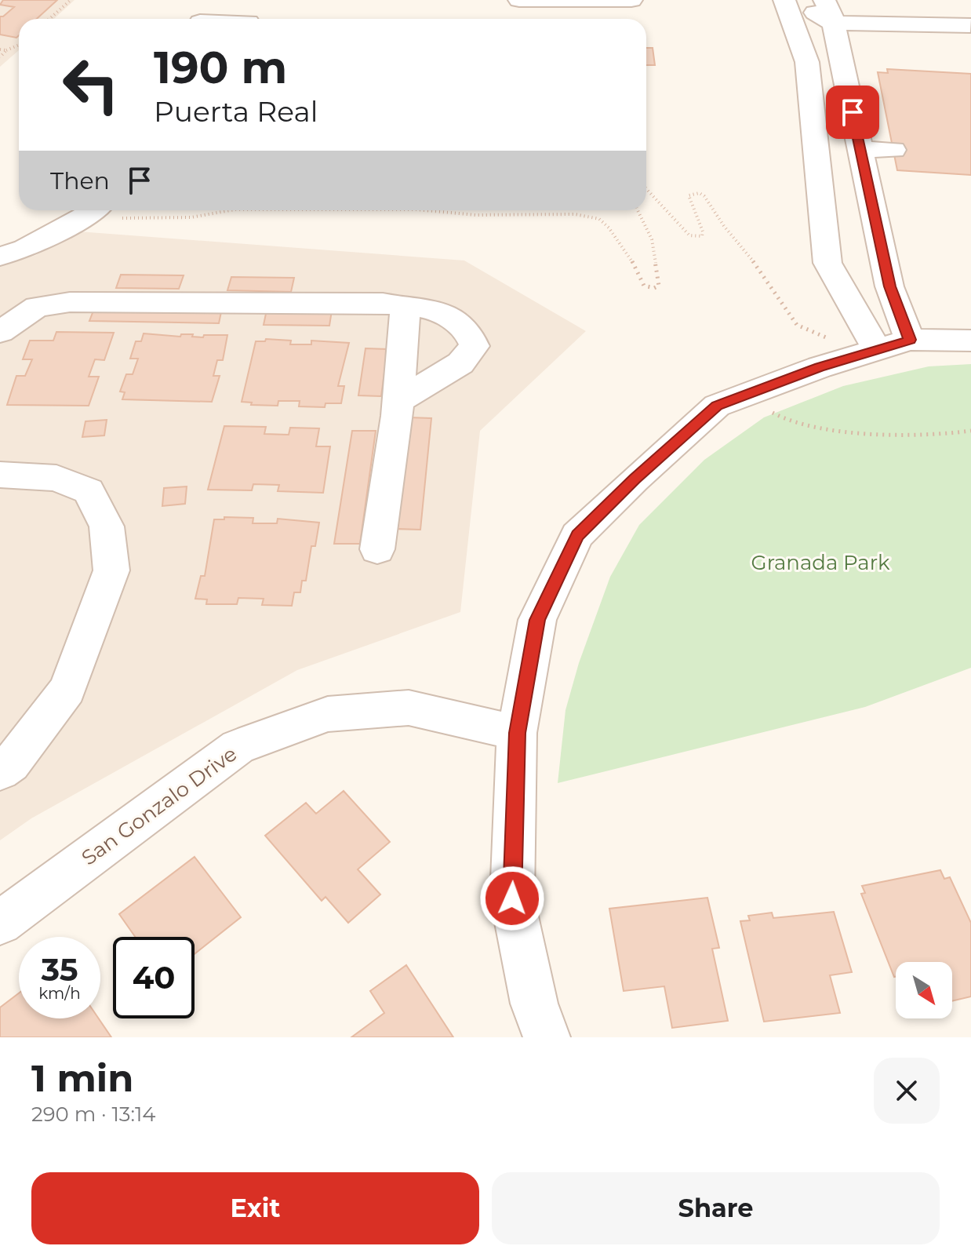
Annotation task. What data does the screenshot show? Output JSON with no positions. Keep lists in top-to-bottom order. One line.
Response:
{"streets":{"street":["San Gonzalo Drive"]},"parks":["Granada Park"],"north":"bottom right","page":{"turn":["190 m","Puerta Real"],"then":"Then","speed":"35 km/h","limit":"40","heading":["1 min","290 m · 13:14"],"buttons":["Exit","Share"]}}
